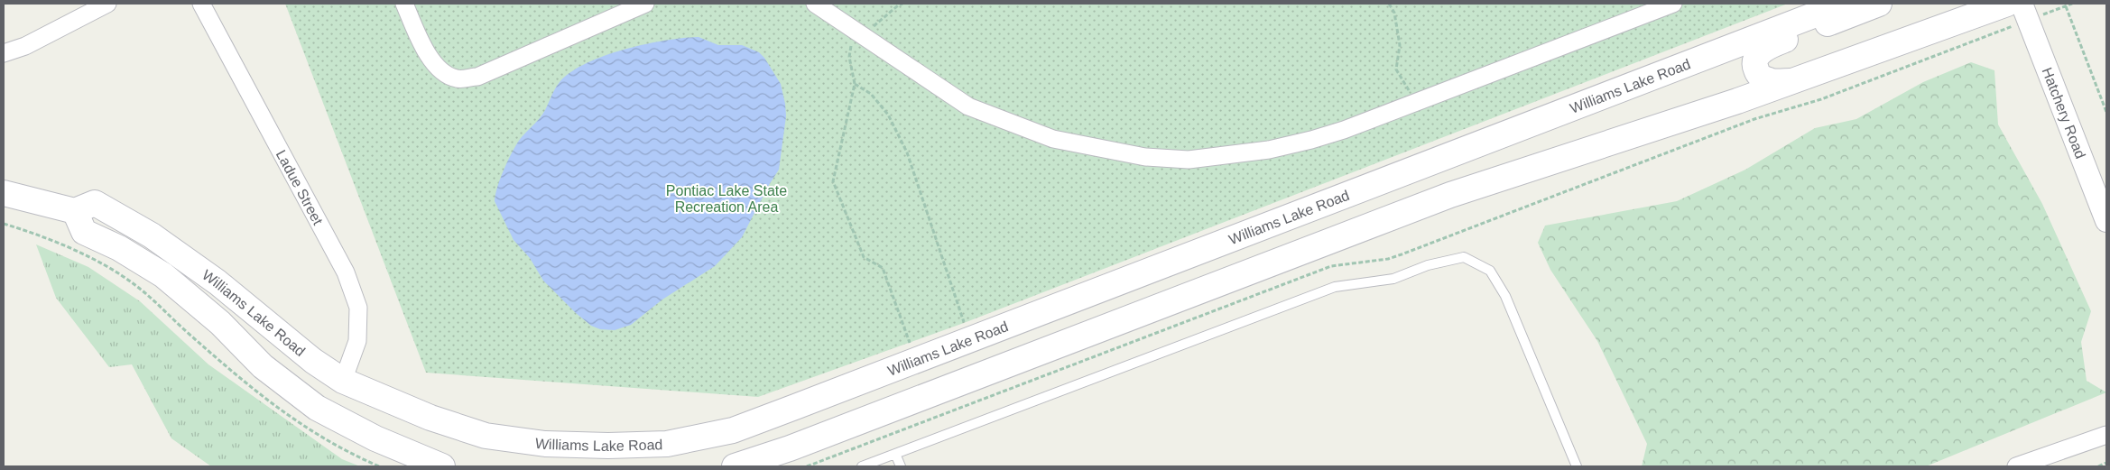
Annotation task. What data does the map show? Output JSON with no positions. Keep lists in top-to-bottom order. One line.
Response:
{"streets":{"main road":["Williams Lake Road"],"street":["Hatchery Road","Ladue Street"]},"crossings":[["Williams Lake Road","Ladue Street"]],"parks":["Pontiac Lake State Recreation Area"]}
